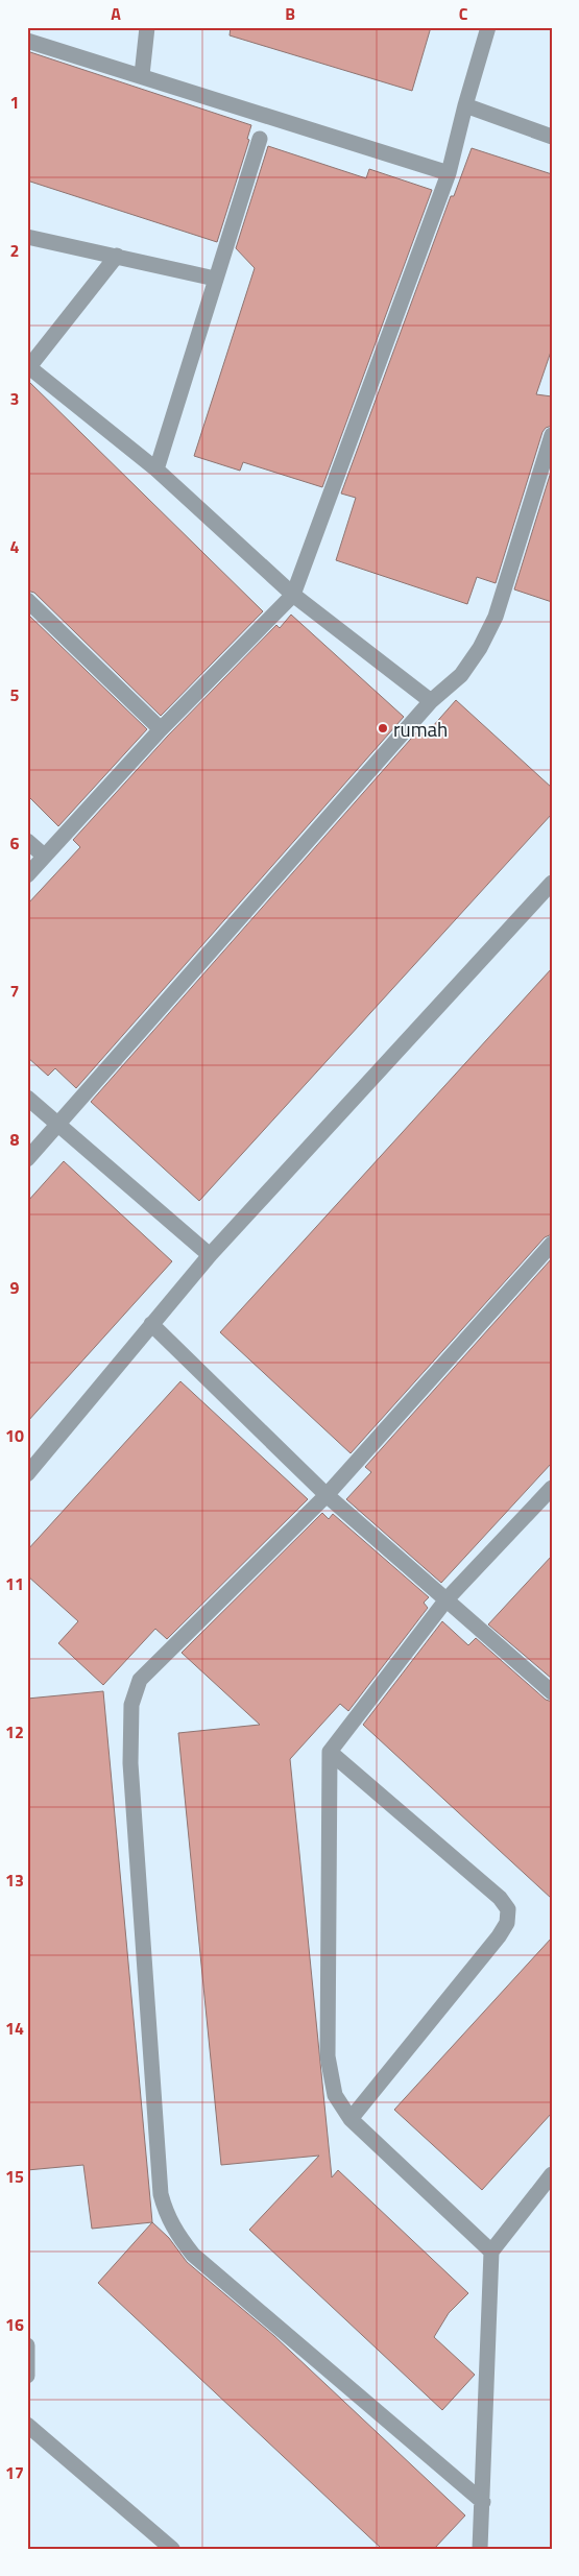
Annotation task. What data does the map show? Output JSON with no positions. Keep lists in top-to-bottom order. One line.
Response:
{"places":["rumah"],"grid":{"columns":["A","B","C"],"rows":["1","2","3","4","5","6","7","8","9","10","11","12","13","14","15","16","17"]}}
